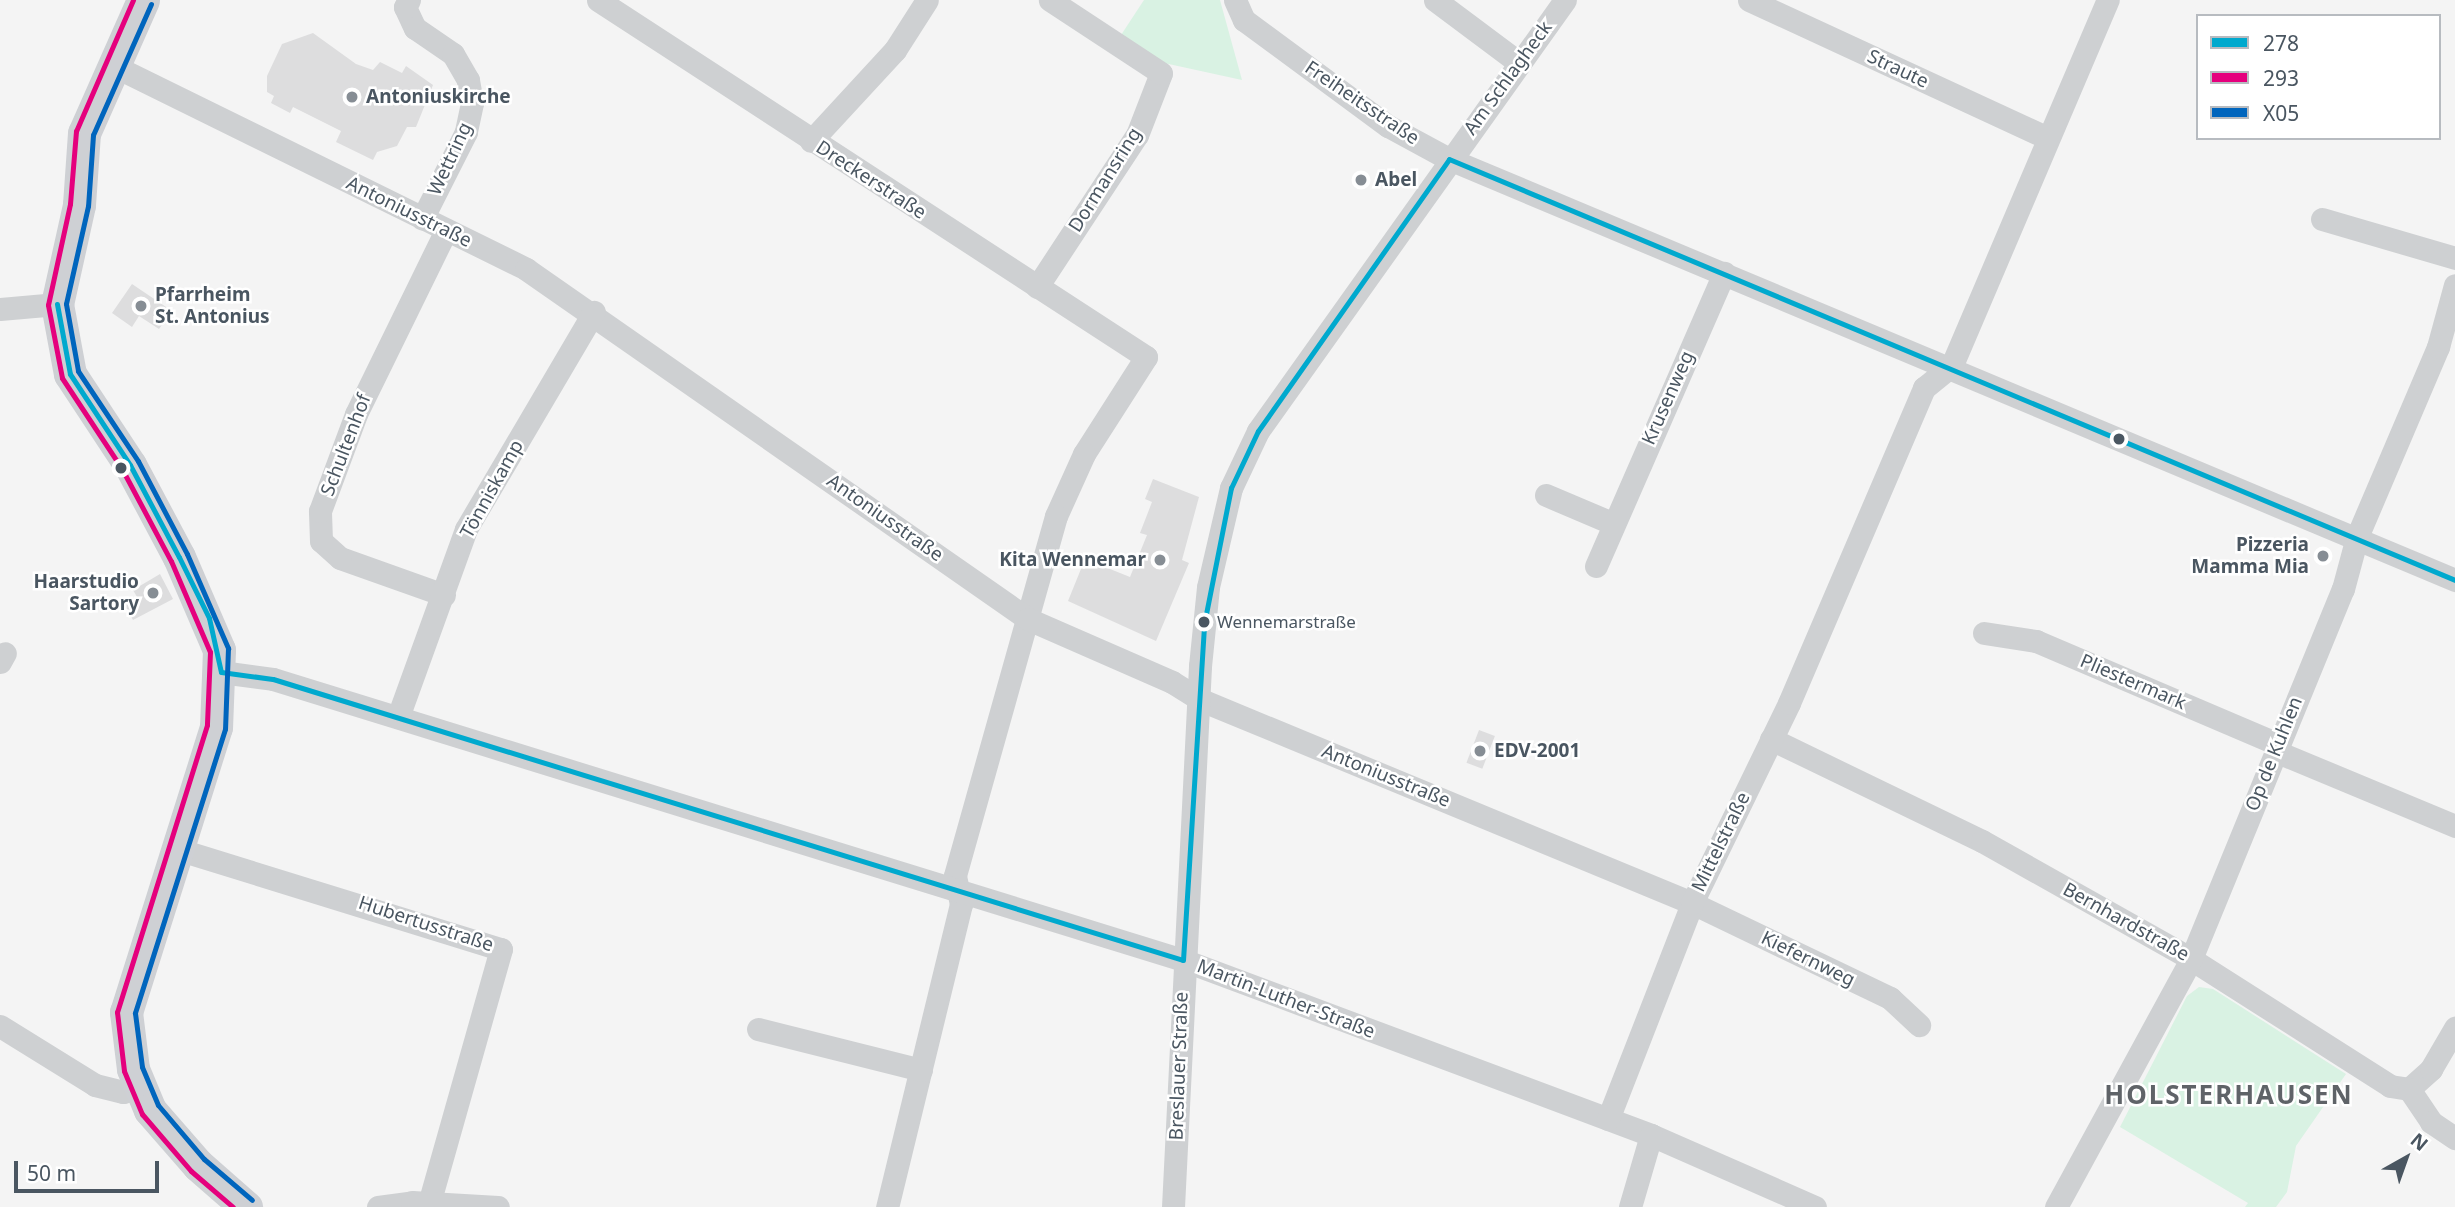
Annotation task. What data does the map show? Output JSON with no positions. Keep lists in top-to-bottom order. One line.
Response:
{"streets":{"street":["Straute","Am Schlagheck","Freiheitsstraße","Wettring","Dreckerstraße","Dormansring","Antoniusstraße","Krusenweg","Schultenhof","Tönniskamp","Pliestermark","Op de Kuhlen","Mittelstraße","Bernhardstraße","Hubertusstraße","Kiefernweg","Martin-Luther-Straße","Breslauer Straße"]},"crossings":[["Straute","Mittelstraße"],["Am Schlagheck","Freiheitsstraße"],["Am Schlagheck","Breslauer Straße"],["Freiheitsstraße","Krusenweg"],["Freiheitsstraße","Op de Kuhlen"],["Freiheitsstraße","Mittelstraße"],["Wettring","Antoniusstraße"],["Dreckerstraße","Dormansring"],["Dreckerstraße","Antoniusstraße"],["Antoniusstraße","Schultenhof"],["Antoniusstraße","Tönniskamp"],["Antoniusstraße","Mittelstraße"],["Antoniusstraße","Kiefernweg"],["Antoniusstraße","Breslauer Straße"],["Schultenhof","Tönniskamp"],["Tönniskamp","Martin-Luther-Straße"],["Pliestermark","Op de Kuhlen"],["Op de Kuhlen","Bernhardstraße"],["Mittelstraße","Bernhardstraße"],["Mittelstraße","Kiefernweg"],["Mittelstraße","Martin-Luther-Straße"],["Martin-Luther-Straße","Breslauer Straße"]],"districts":["HOLSTERHAUSEN"],"places":["Antoniuskirche","Abel","Pfarrheim St. Antonius","Pizzeria Mamma Mia","Kita Wennemar","Haarstudio Sartory","Wennemarstraße","EDV-2001"],"lines":["transit line 293","transit line X05","transit line 278"],"legend":["278","293","X05"],"scale_bar":"50 m","north":"top right"}
